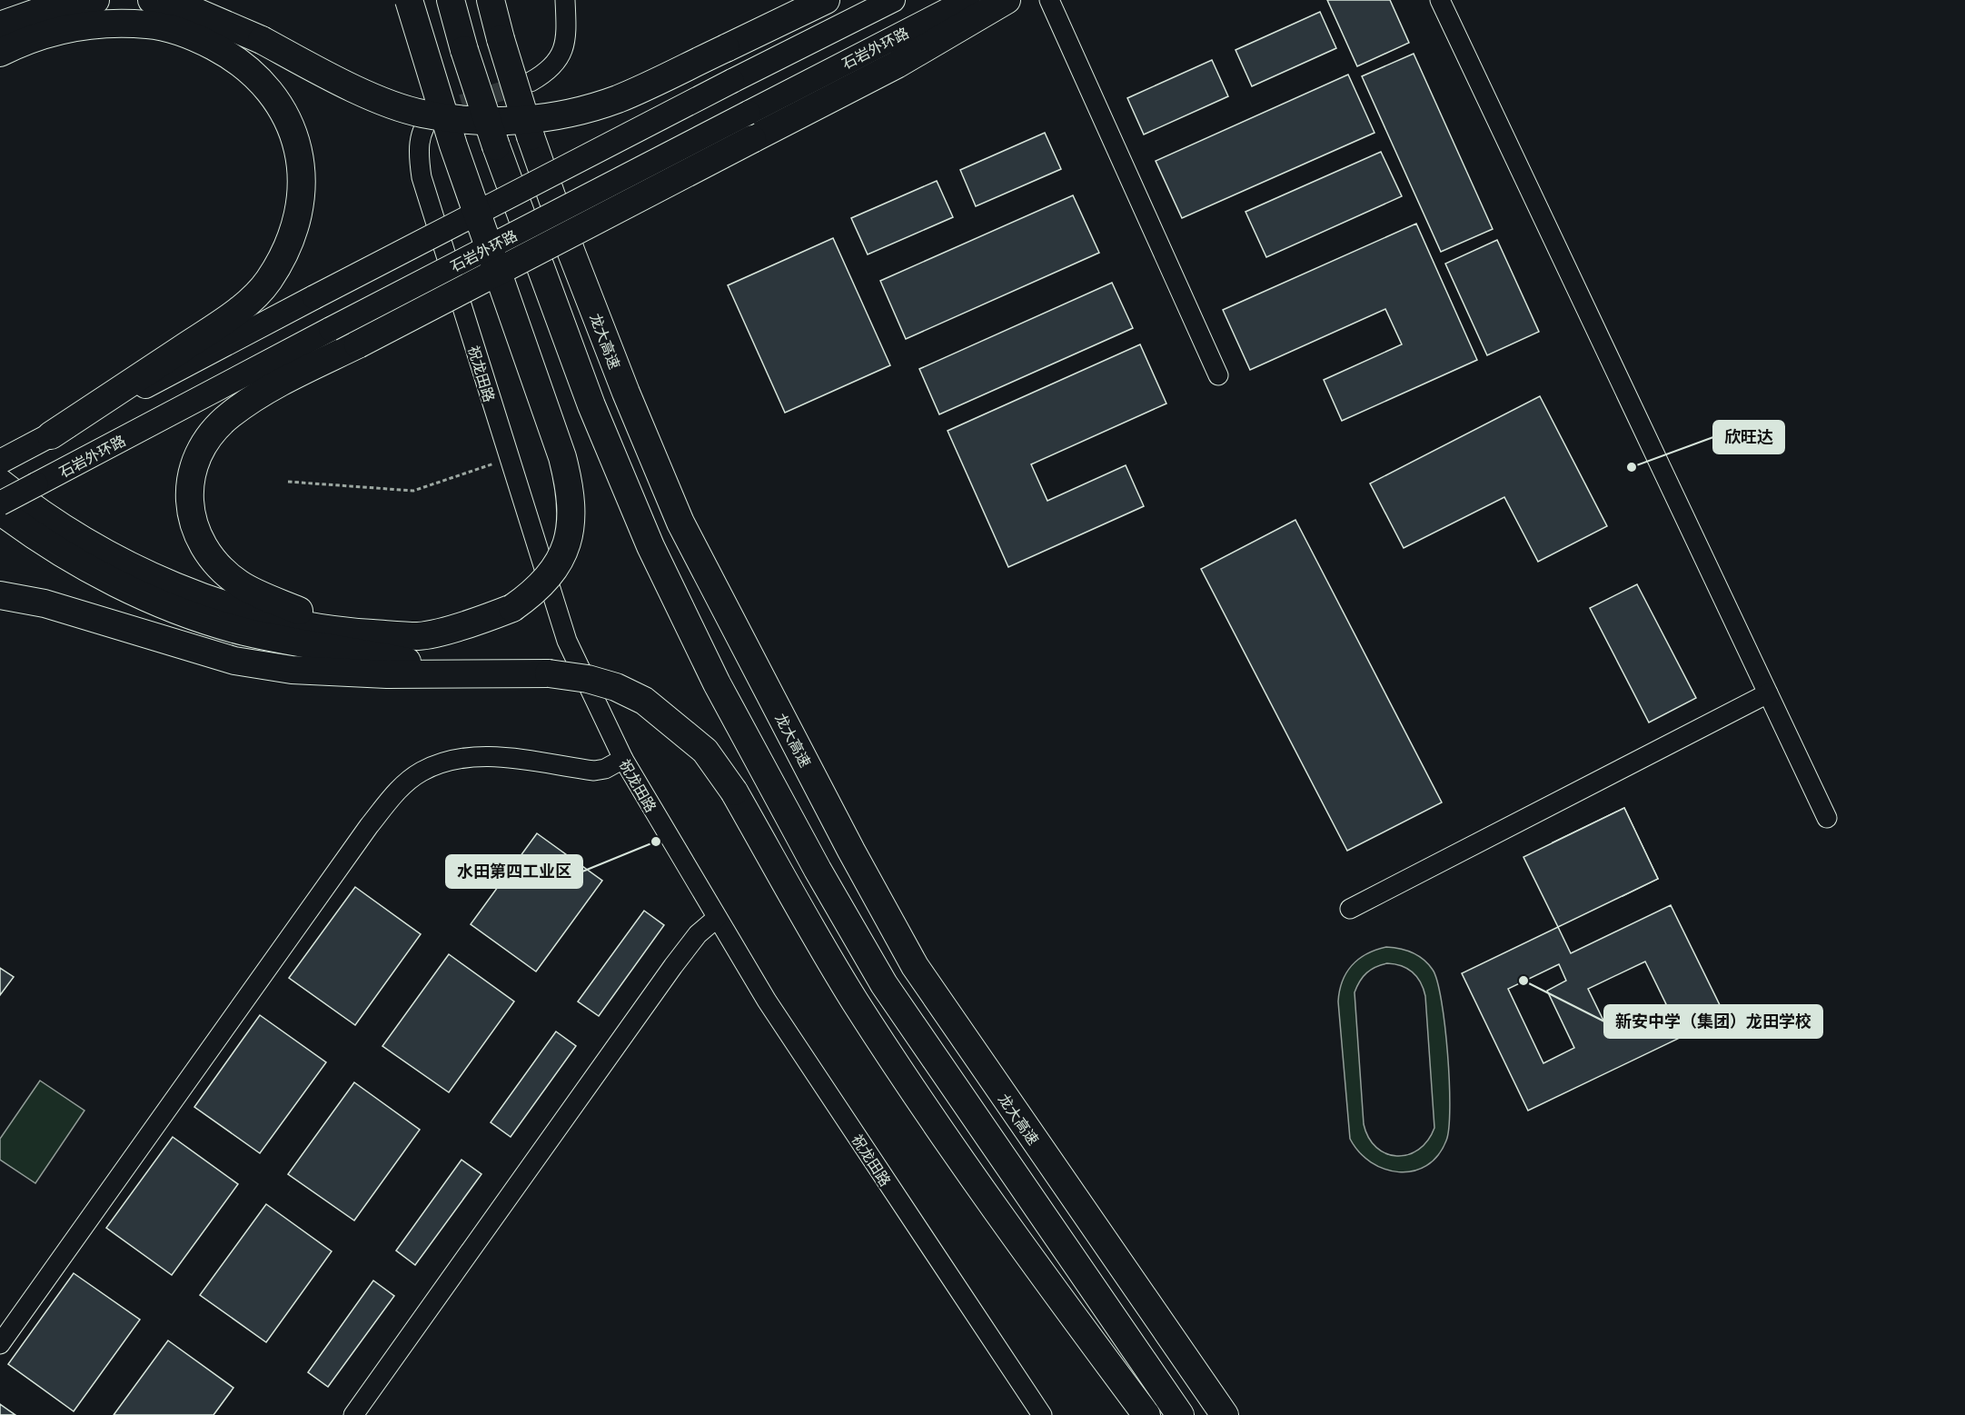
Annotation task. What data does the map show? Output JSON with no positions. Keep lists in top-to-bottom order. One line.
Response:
{"streets":{"highway":["龙大高速"],"main road":["石岩外环路"],"street":["祝龙田路"]},"places":["欣旺达","水田第四工业区","新安中学（集团）龙田学校"]}
